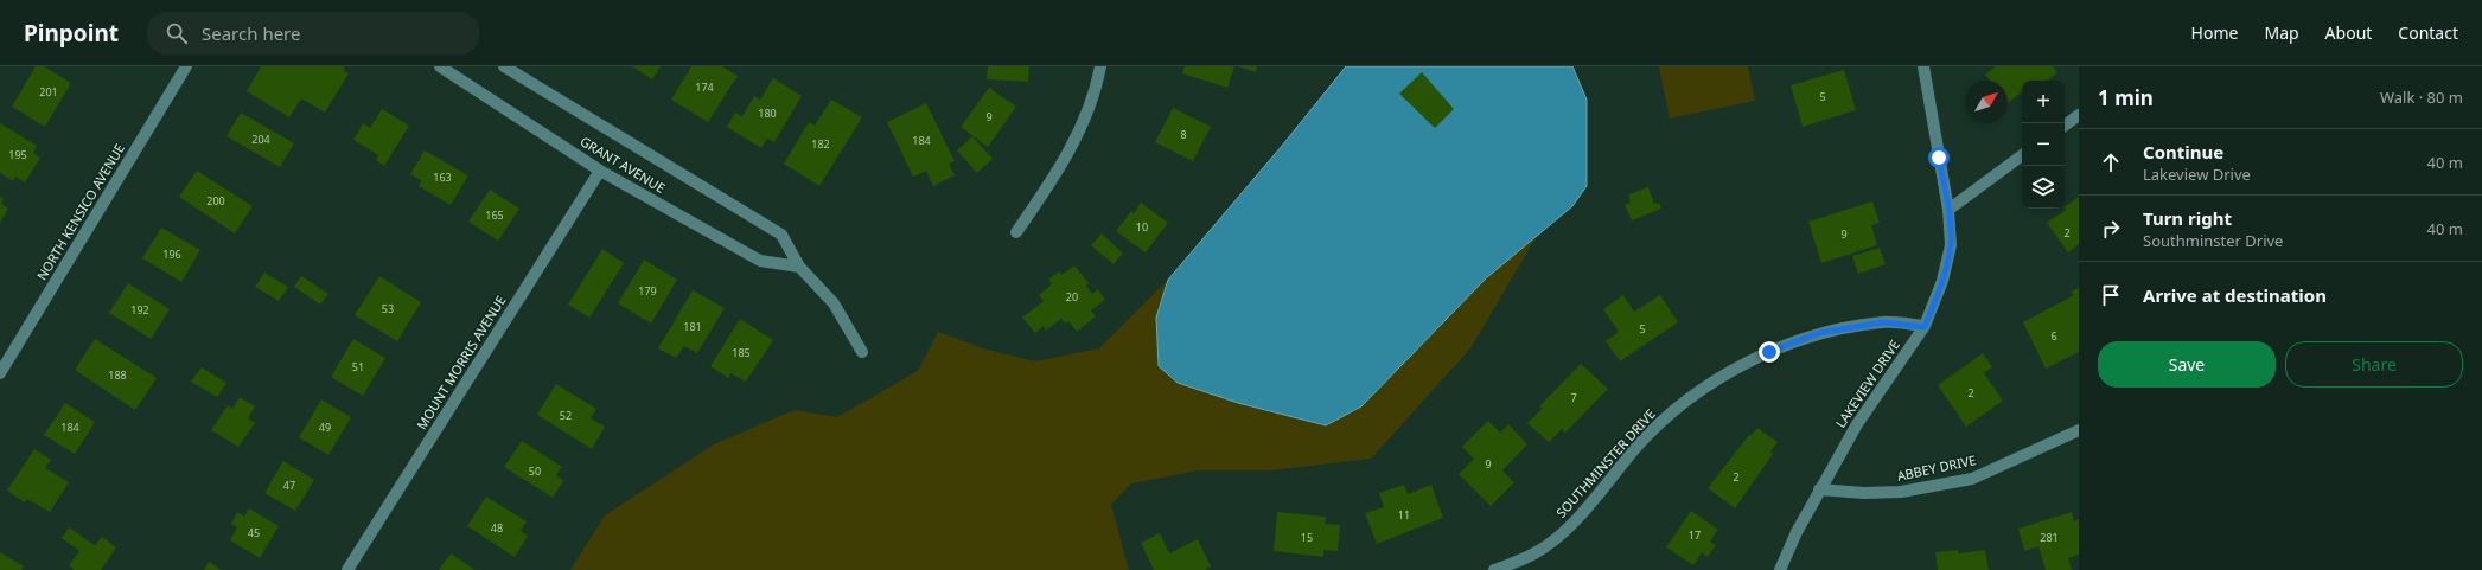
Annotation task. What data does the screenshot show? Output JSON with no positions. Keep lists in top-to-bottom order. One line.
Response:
{"streets":{"street":["GRANT AVENUE","NORTH KENSICO AVENUE","MOUNT MORRIS AVENUE","LAKEVIEW DRIVE","SOUTHMINSTER DRIVE","ABBEY DRIVE"]},"crossings":[["GRANT AVENUE","MOUNT MORRIS AVENUE"],["LAKEVIEW DRIVE","SOUTHMINSTER DRIVE"],["LAKEVIEW DRIVE","ABBEY DRIVE"]],"house_numbers":["174","201","5","180","9","8","204","184","182","195","163","200","165","10","2","9","196","179","20","53","192","181","5","6","185","51","188","2","7","52","184","49","9","50","2","47","11","48","45","17","15","281"],"north":"top right","page":{"header":"Pinpoint","search":"Search here","nav":["Home","Map","About","Contact"],"heading":["1 min","Walk · 80 m"],"map_buttons":["+","−"],"list":[["Continue","Lakeview Drive","40 m"],["Turn right","Southminster Drive","40 m"],"Arrive at destination"],"buttons":["Save","Share"]}}
